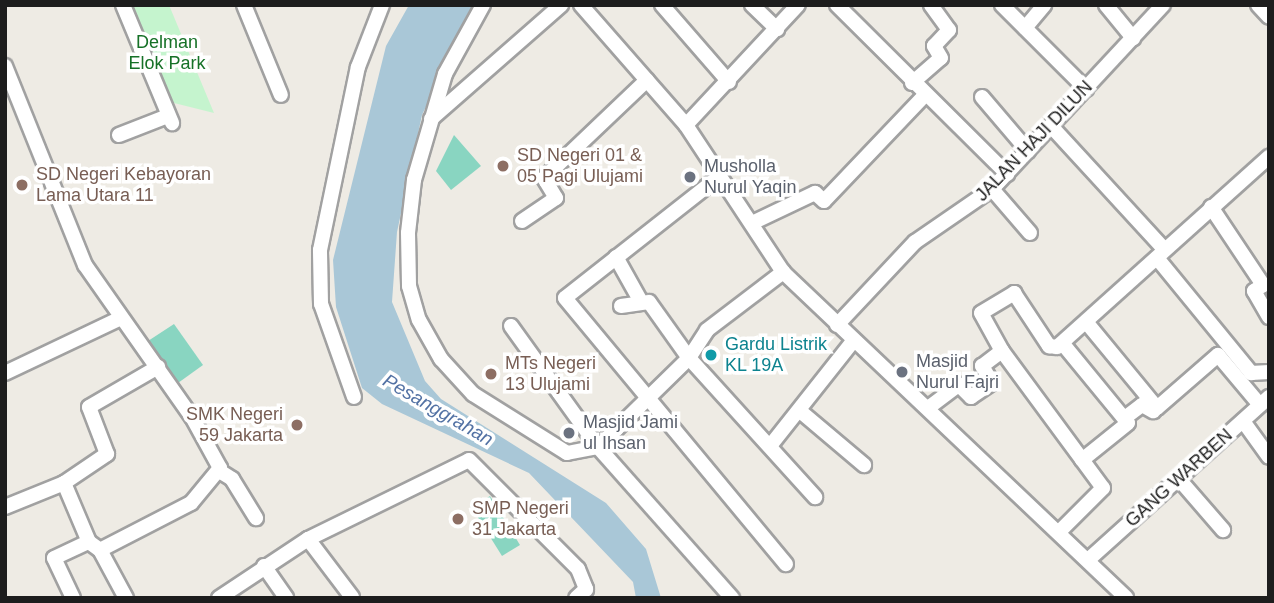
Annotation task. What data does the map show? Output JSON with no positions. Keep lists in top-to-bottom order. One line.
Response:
{"streets":{"street":["JALAN HAJI DILUN","GANG WARBEN"]},"water":["Pesanggrahan"],"parks":["Delman Elok Park"],"places":["SD Negeri 01 & 05 Pagi Ulujami","Musholla Nurul Yaqin","SD Negeri Kebayoran Lama Utara 11","Gardu Listrik KL 19A","Masjid Nurul Fajri","MTs Negeri 13 Ulujami","SMK Negeri 59 Jakarta","Masjid Jami ul Ihsan","SMP Negeri 31 Jakarta"]}
